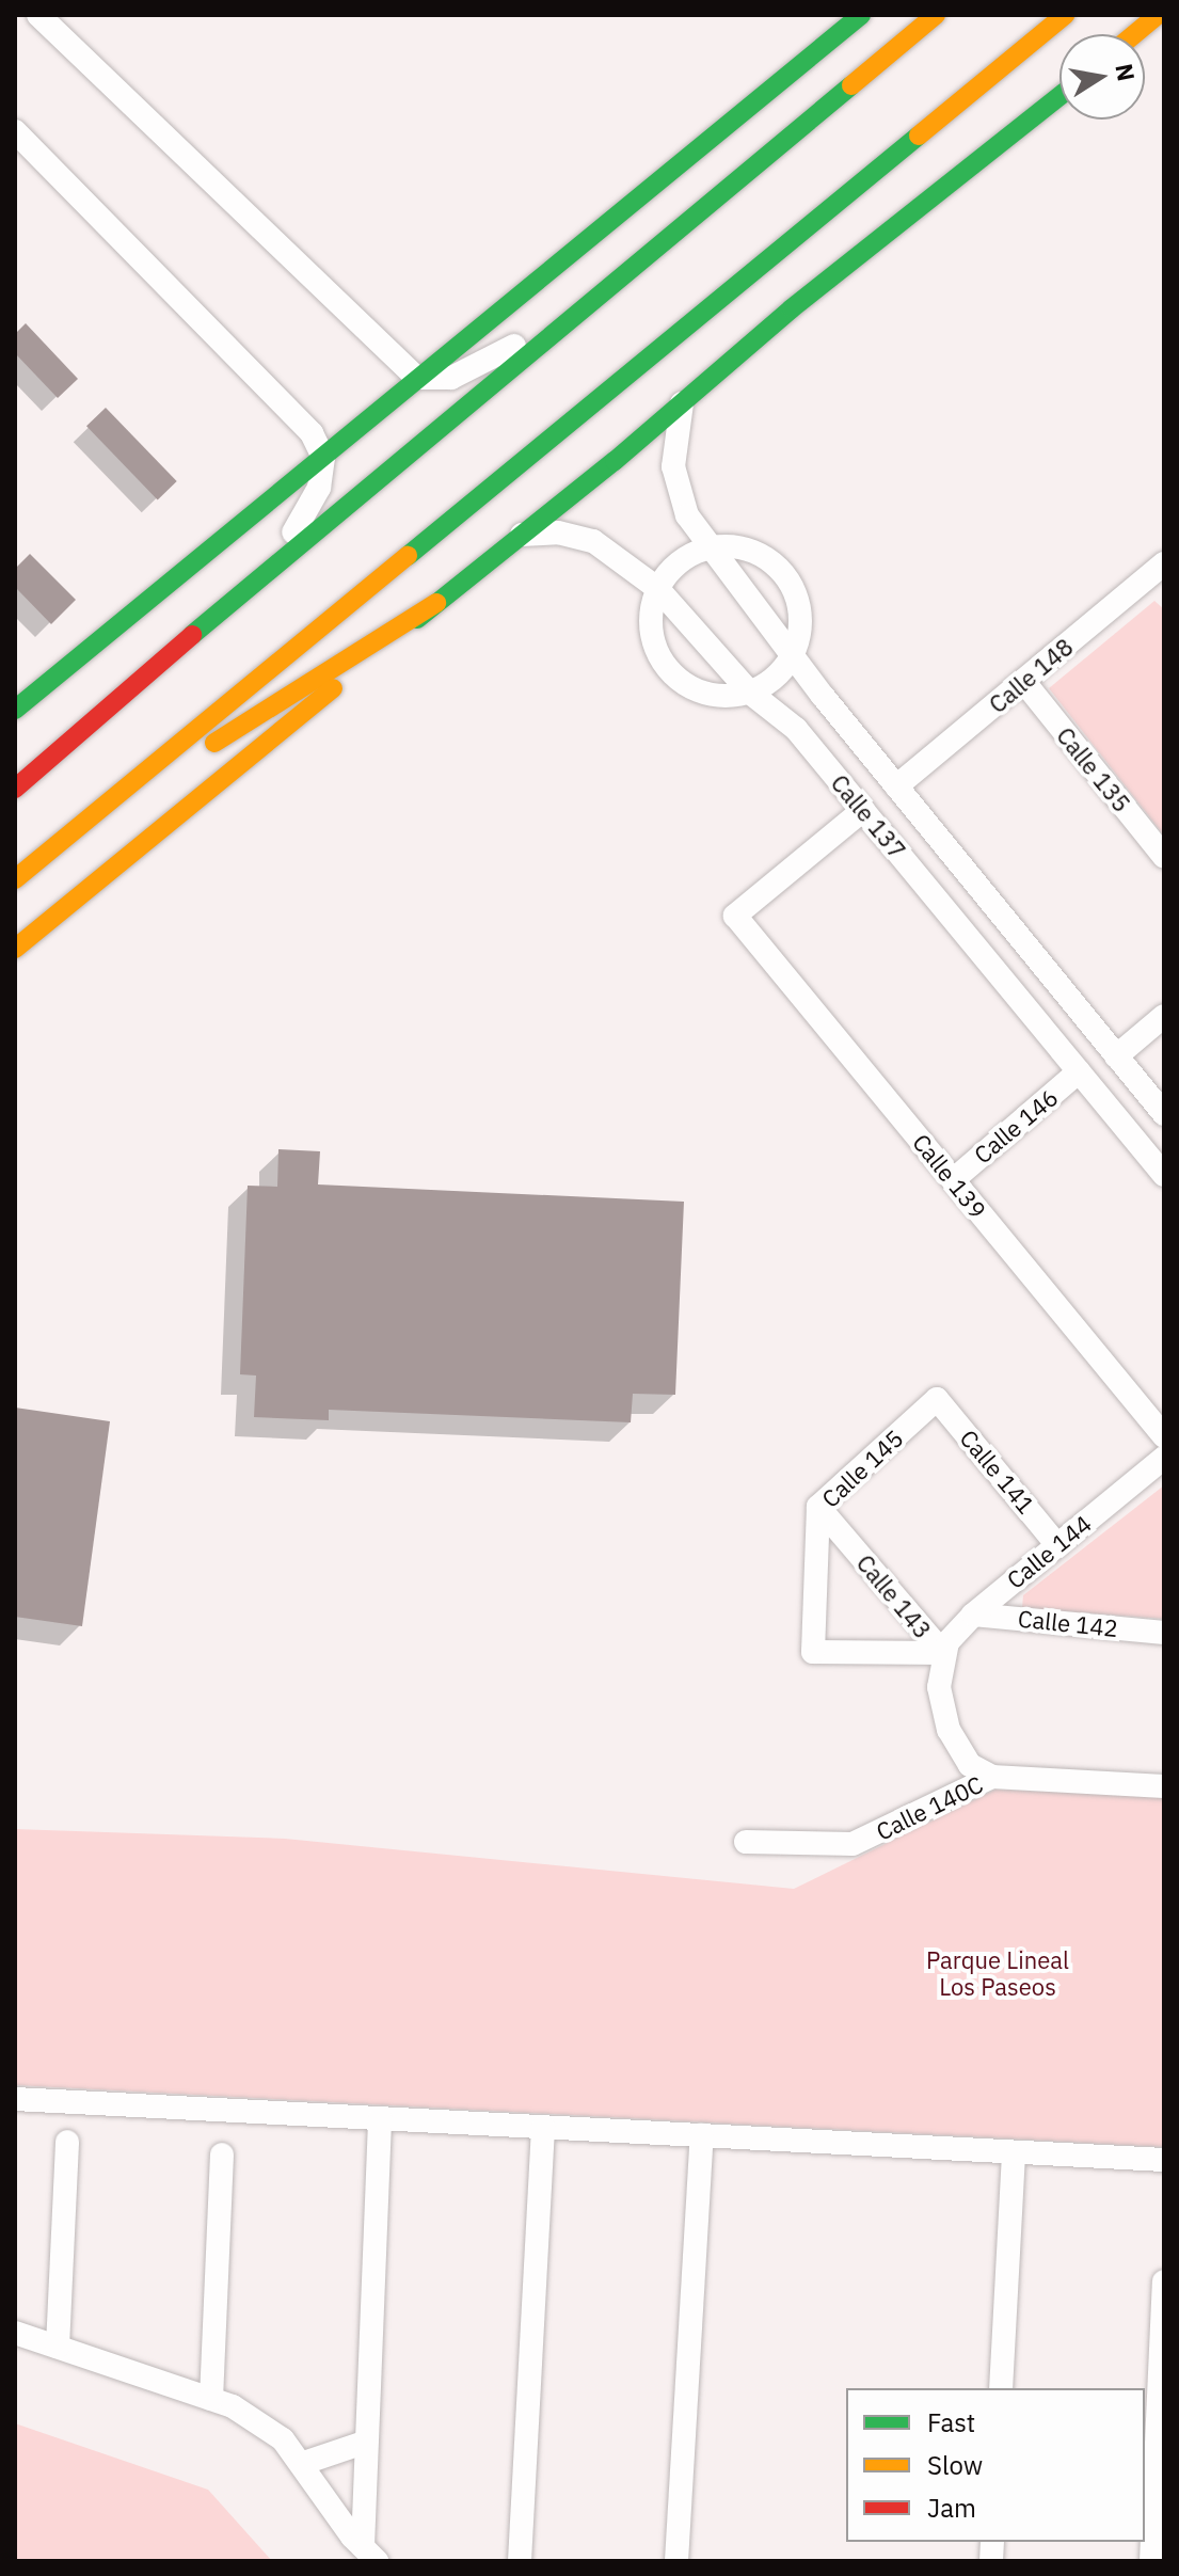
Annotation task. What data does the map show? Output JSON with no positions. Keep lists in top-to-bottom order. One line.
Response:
{"streets":{"street":["Calle 148","Calle 135","Calle 137","Calle 146","Calle 139","Calle 145","Calle 141","Calle 144","Calle 143","Calle 142","Calle 140C"]},"crossings":[["Calle 148","Calle 135"],["Calle 148","Calle 137"],["Calle 137","Calle 146"],["Calle 137","Calle 139"],["Calle 146","Calle 139"],["Calle 145","Calle 141"],["Calle 145","Calle 144"],["Calle 145","Calle 143"],["Calle 141","Calle 144"],["Calle 144","Calle 143"],["Calle 144","Calle 142"],["Calle 143","Calle 140C"]],"parks":["Parque Lineal Los Paseos"],"legend":["Fast","Slow","Jam"],"north":"right"}
